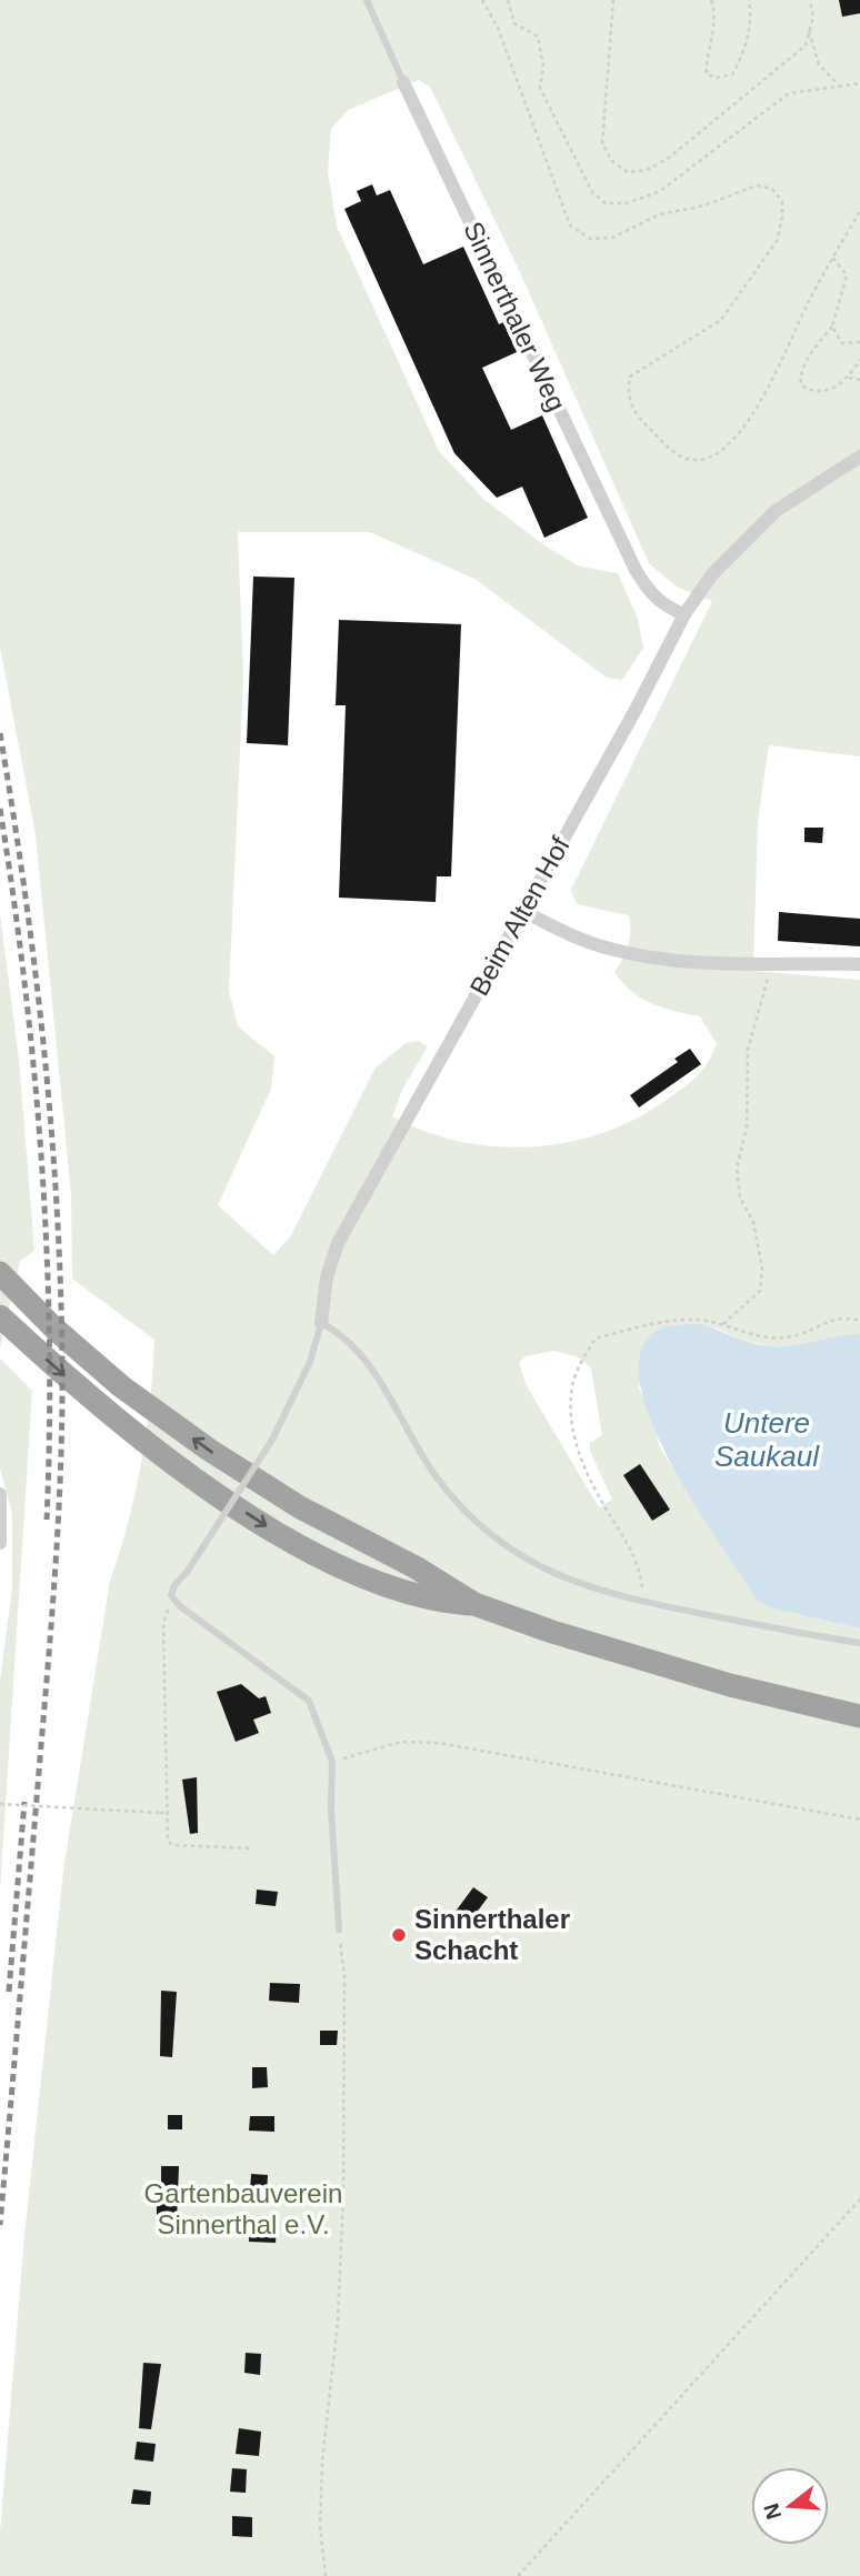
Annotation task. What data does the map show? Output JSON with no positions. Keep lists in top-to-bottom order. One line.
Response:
{"streets":{"street":["Sinnerthaler Weg","Beim Alten Hof"]},"crossings":[["Sinnerthaler Weg","Beim Alten Hof"]],"water":["Untere Saukaul"],"parks":["Gartenbauverein Sinnerthal e.V."],"places":["Sinnerthaler Schacht"],"north":"left"}
